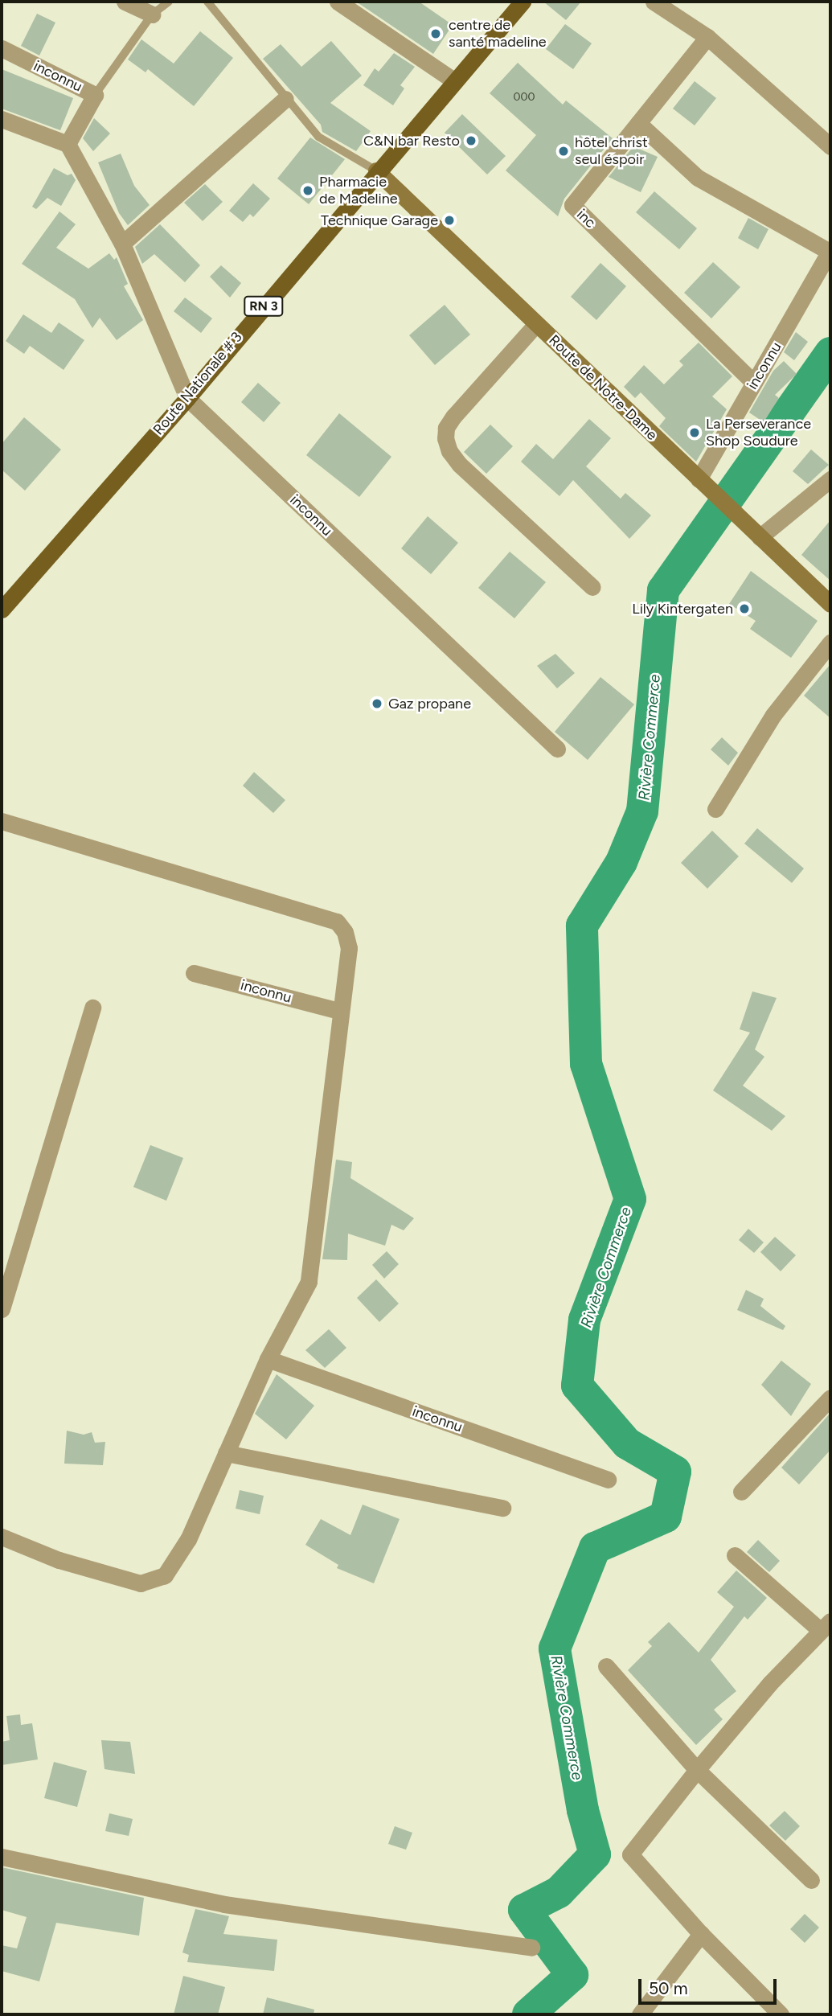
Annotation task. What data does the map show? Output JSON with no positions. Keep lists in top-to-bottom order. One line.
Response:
{"streets":{"main road":["RN 3","Route Nationale # 3"],"street":["inconnu","inc","Route de Notre-Dame"]},"crossings":[["inconnu","inc"],["inconnu","Route Nationale # 3"],["inconnu","Route de Notre-Dame"],["Route Nationale # 3","Route de Notre-Dame"]],"water":["Rivière Commerce"],"places":["centre de santé madeline","C&N bar Resto","hôtel christ seul éspoir","Pharmacie de Madeline","Technique Garage","La Perseverance Shop Soudure","Lily Kintergaten","Gaz propane"],"house_numbers":["000"],"scale_bar":"50 m"}
